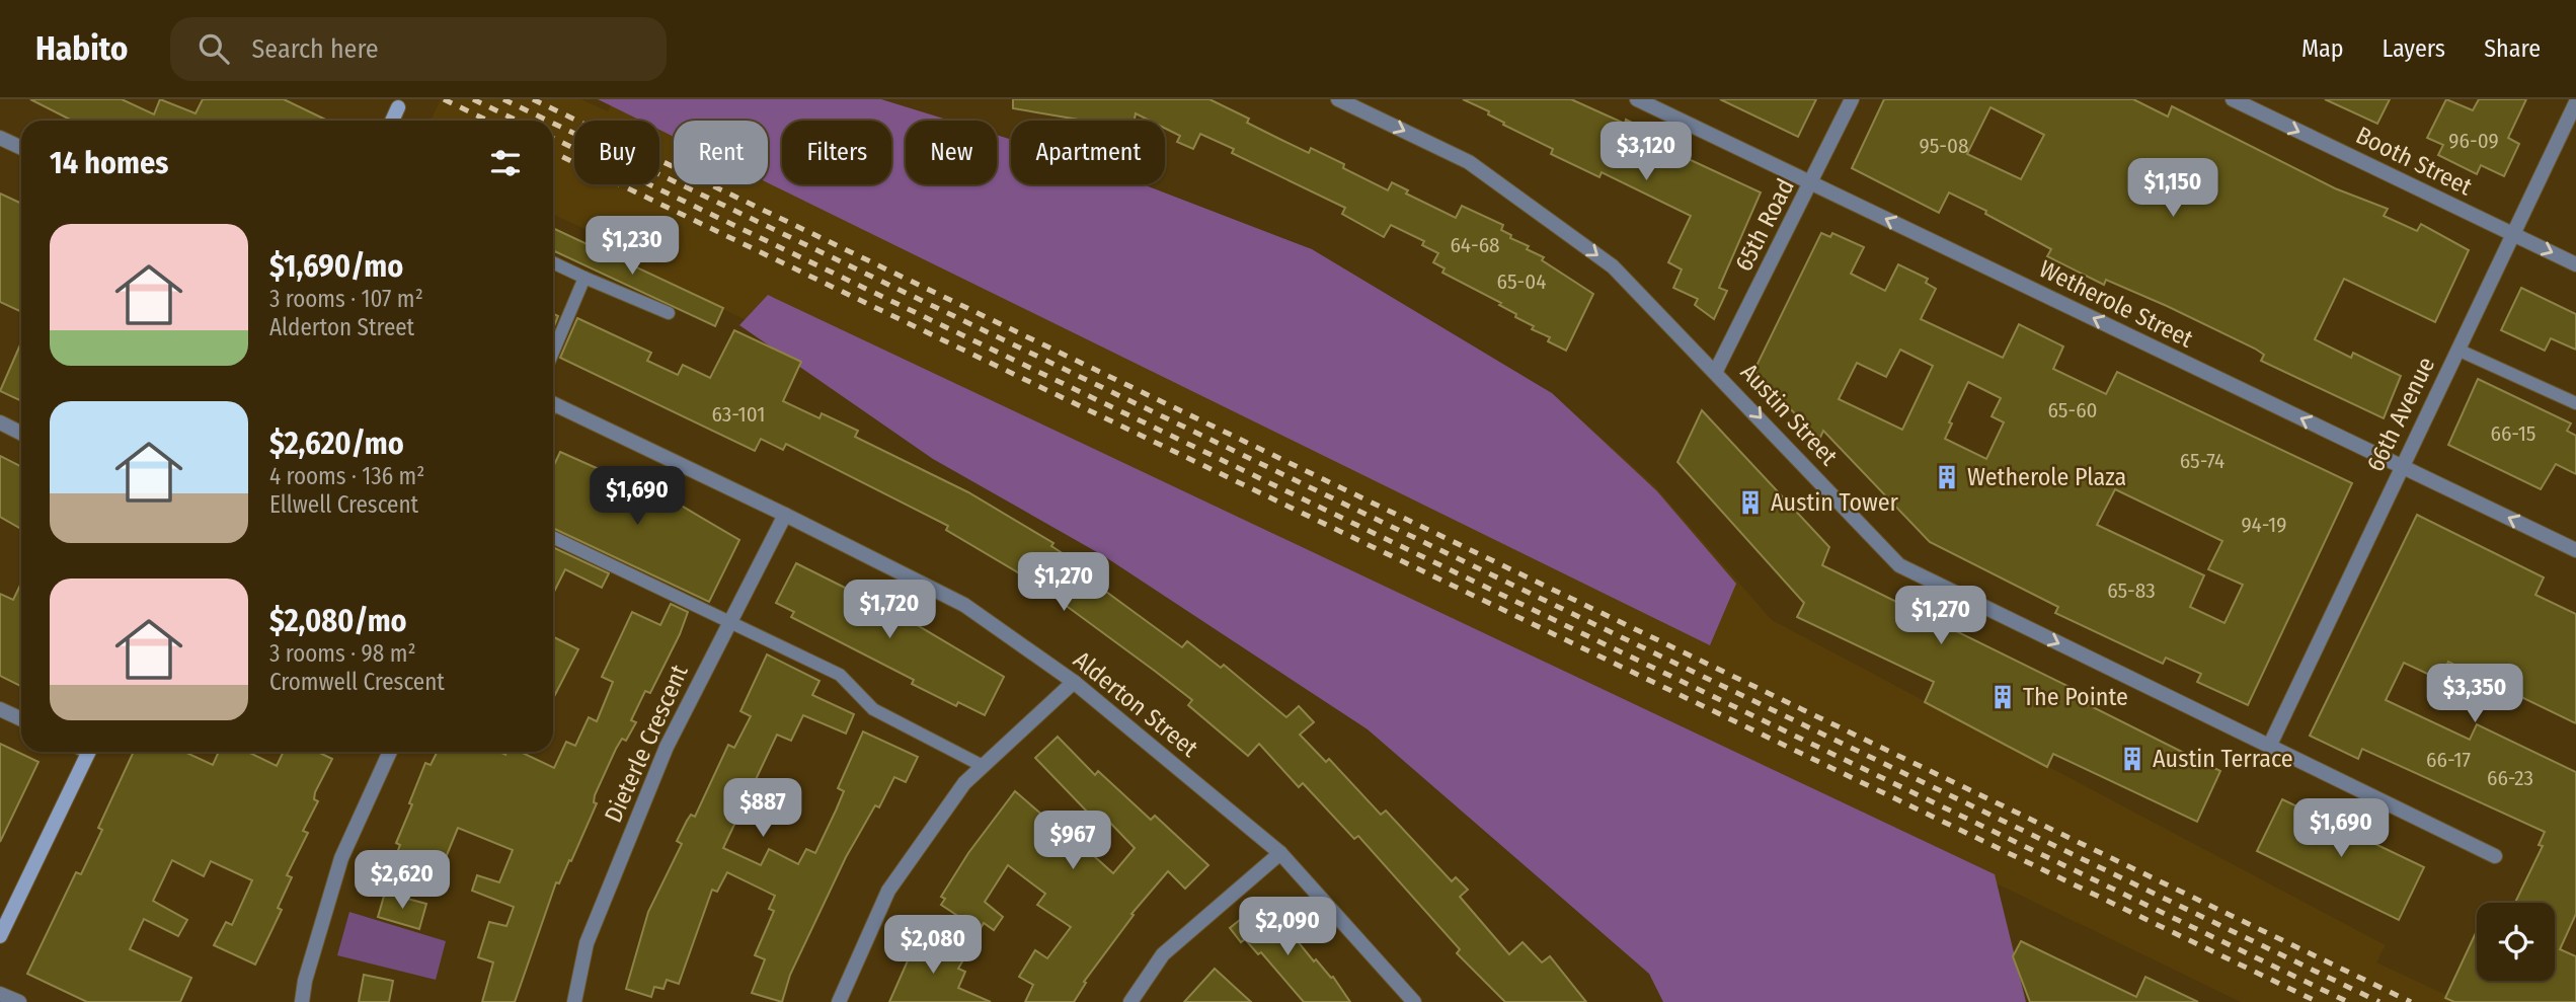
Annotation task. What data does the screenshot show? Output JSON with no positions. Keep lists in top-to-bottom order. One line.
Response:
{"streets":{"street":["Booth Street","65th Road","Wetherole Street","Austin Street","66th Avenue","Alderton Street","Dieterle Crescent"]},"crossings":[["Booth Street","66th Avenue"],["65th Road","Wetherole Street"],["65th Road","Austin Street"],["Wetherole Street","66th Avenue"],["Austin Street","66th Avenue"],["Alderton Street","Dieterle Crescent"]],"one_way":["Booth Street","Wetherole Street","Austin Street"],"places":{"building":["Wetherole Plaza","Austin Tower","The Pointe","Austin Terrace"]},"house_numbers":["96-09","95-08","64-68","65-04","65-60","63-101","66-15","65-74","94-19","65-83","66-17","66-23"],"page":{"header":"Habito","search":"Search here","nav":["Map","Layers","Share"],"chip":["Buy","Rent","Filters","New","Apartment"],"heading":"14 homes","price":["$3,120","$1,150","$1,230","$1,690","$1,270","$1,720","$1,270","$3,350","$887","$1,690","$967","$2,620","$2,090","$2,080"],"list":[{"name":"$1,690/mo","note":"3 rooms · 107 m² · Alderton Street"},{"name":"$2,620/mo","note":"4 rooms · 136 m² · Ellwell Crescent"},{"name":"$2,080/mo","note":"3 rooms · 98 m² · Cromwell Crescent"}]}}
